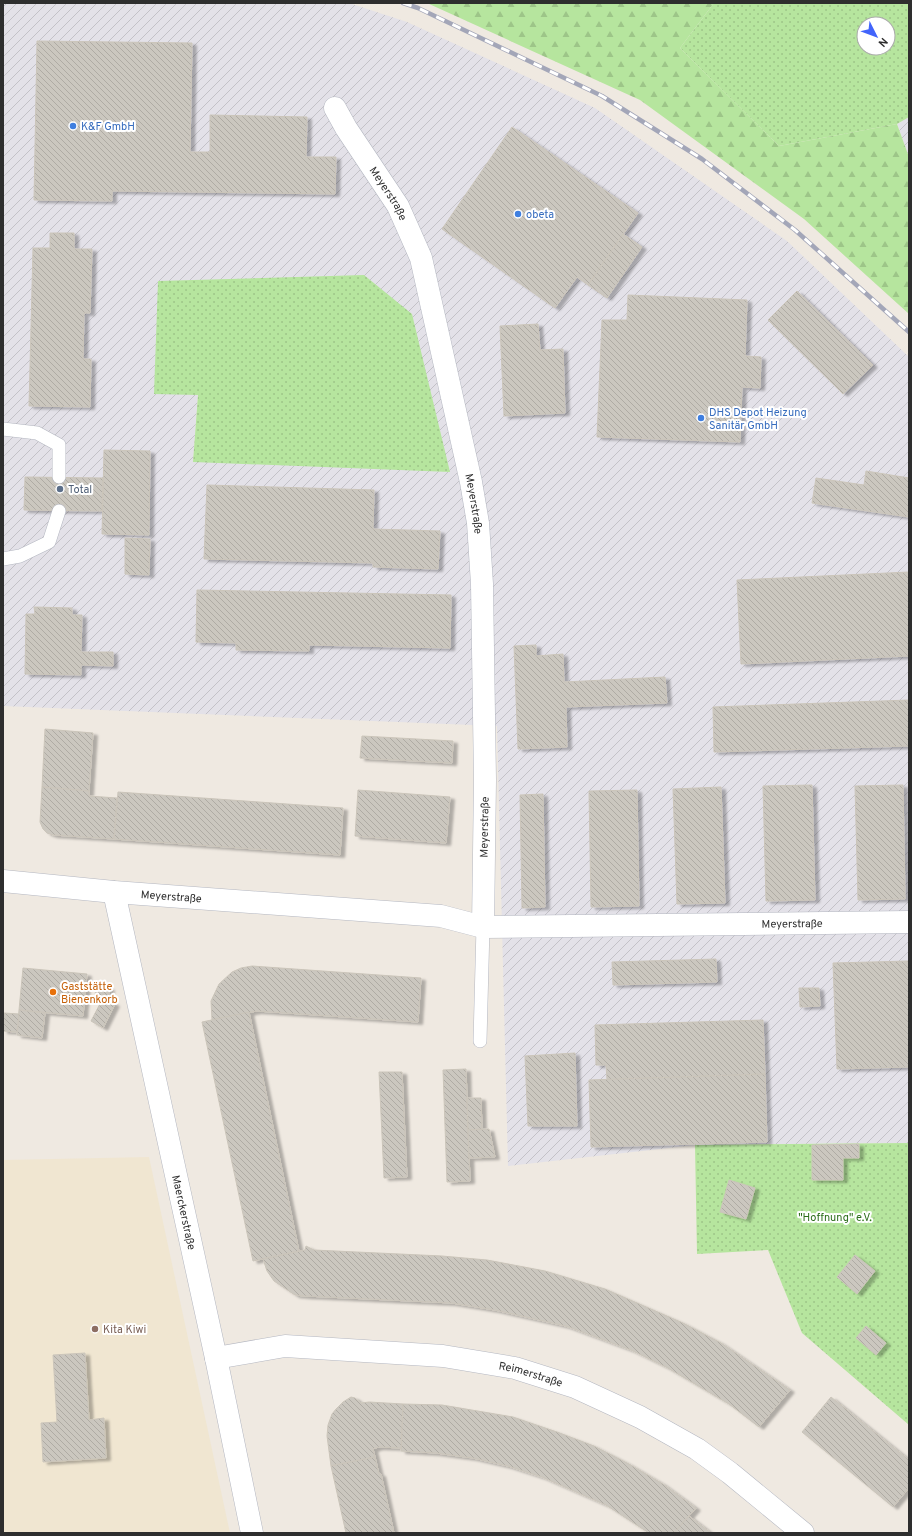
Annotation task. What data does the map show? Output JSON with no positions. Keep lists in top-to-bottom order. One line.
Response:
{"streets":{"street":["Meyerstraße","Maerckerstraße","Reimerstraße"]},"crossings":[["Meyerstraße","Maerckerstraße"],["Maerckerstraße","Reimerstraße"]],"parks":["\"Hoffnung\" e.V."],"places":["K&F GmbH","obeta","DHS Depot Heizung Sanitär GmbH","Total","Gaststätte Bienenkorb","Kita Kiwi"],"north":"bottom right"}
